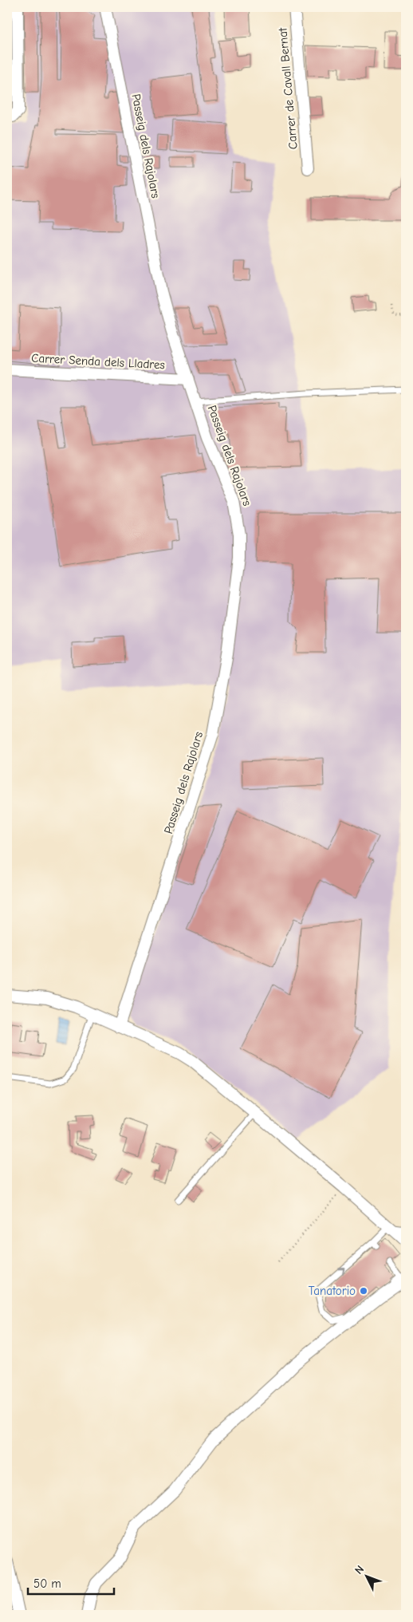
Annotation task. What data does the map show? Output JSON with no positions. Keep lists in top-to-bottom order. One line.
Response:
{"streets":{"street":["Carrer de Cavall Bernat","Passeig dels Rajolars","Carrer Senda dels Lladres"]},"crossings":[["Passeig dels Rajolars","Carrer Senda dels Lladres"]],"places":["Tanatorio"],"scale_bar":"50 m","north":"top left"}
